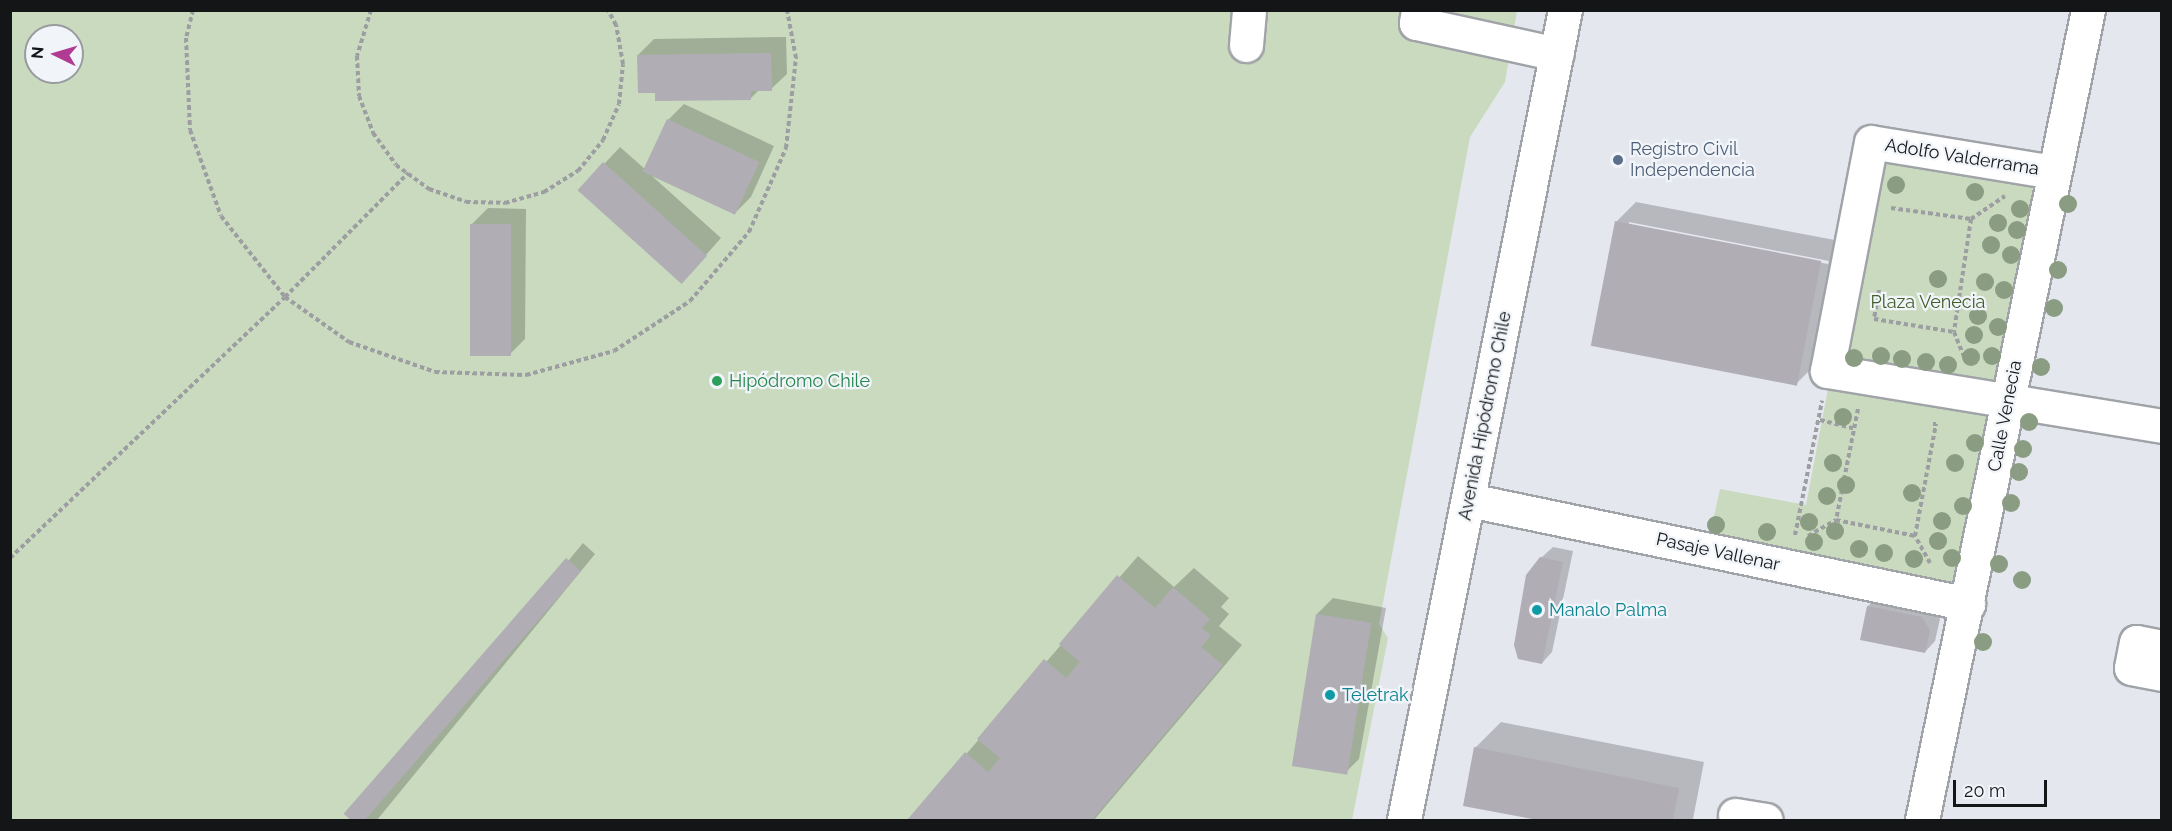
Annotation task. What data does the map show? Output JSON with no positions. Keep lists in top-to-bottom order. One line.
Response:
{"streets":{"street":["Adolfo Valderrama","Avenida Hipódromo Chile","Calle Venecia","Pasaje Vallenar"]},"crossings":[["Adolfo Valderrama","Calle Venecia"],["Avenida Hipódromo Chile","Pasaje Vallenar"],["Calle Venecia","Pasaje Vallenar"]],"parks":["Plaza Venecia"],"places":["Registro Civil Independencia","Hipódromo Chile","Manalo Palma","Teletrak"],"scale_bar":"20 m","north":"left"}
